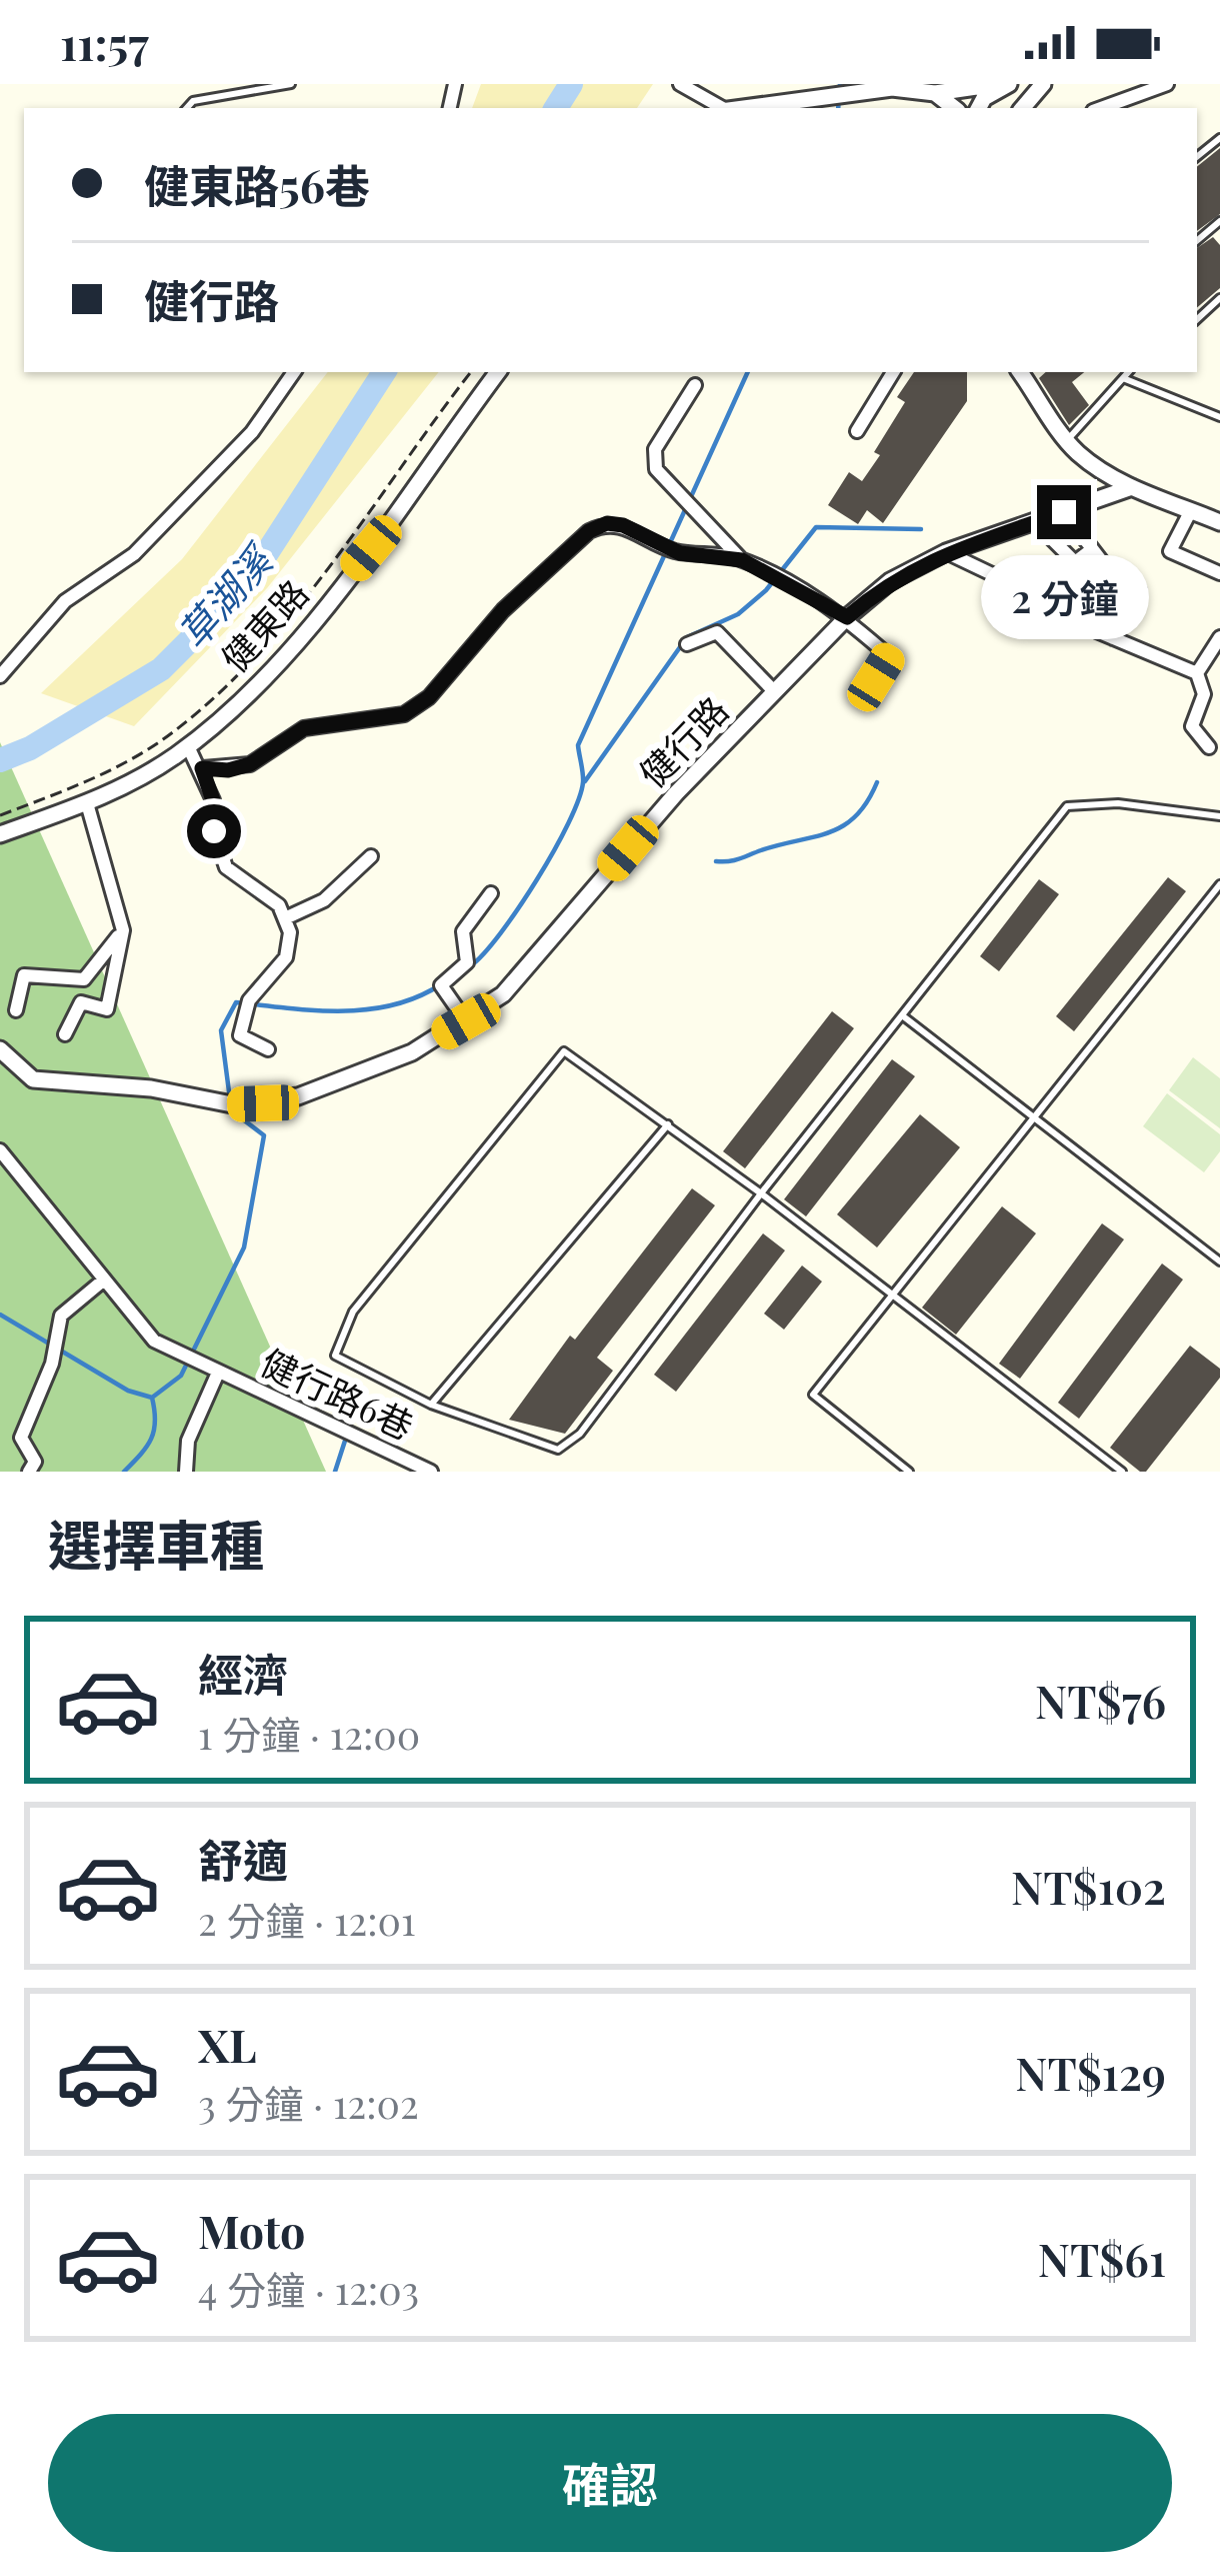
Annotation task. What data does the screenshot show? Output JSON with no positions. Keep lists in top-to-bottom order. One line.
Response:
{"streets":{"street":["健東路","健行路","健行路6巷"]},"water":["草湖溪"],"page":{"status":"11:57","banner":["健東路56巷","健行路"],"bubble":"2 分鐘","heading":"選擇車種","list":[{"name":"經濟","note":"1 分鐘 · 12:00","value":"NT$76"},{"name":"舒適","note":"2 分鐘 · 12:01","value":"NT$102"},{"name":"XL","note":"3 分鐘 · 12:02","value":"NT$129"},{"name":"Moto","note":"4 分鐘 · 12:03","value":"NT$61"}],"buttons":"確認"}}
